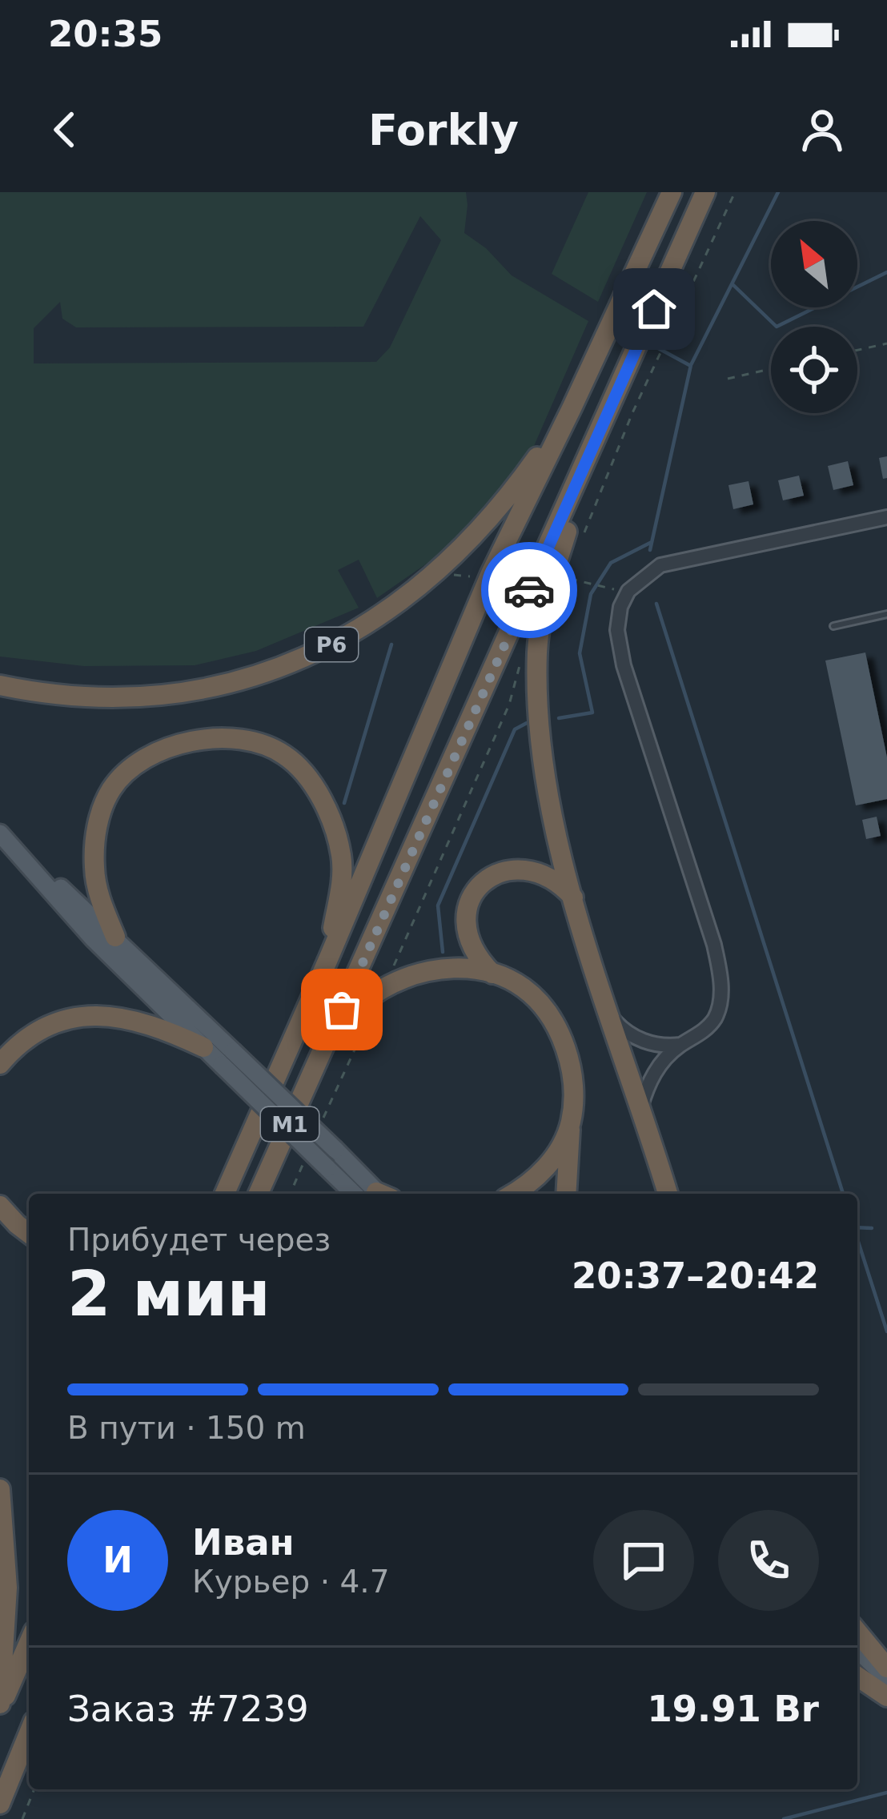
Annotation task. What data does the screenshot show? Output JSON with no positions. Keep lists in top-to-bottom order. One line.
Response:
{"streets":{"highway":["Р6","М1"]},"crossings":[["Р6","М1"]],"north":"top left","page":{"status":"20:35","header":"Forkly","heading":["2 мин","Прибудет через","20:37–20:42"],"panel":["Иван","Курьер · 4.7","Заказ #7239","19.91 Br"],"bar":"В пути · 150 m","round":"И"}}
